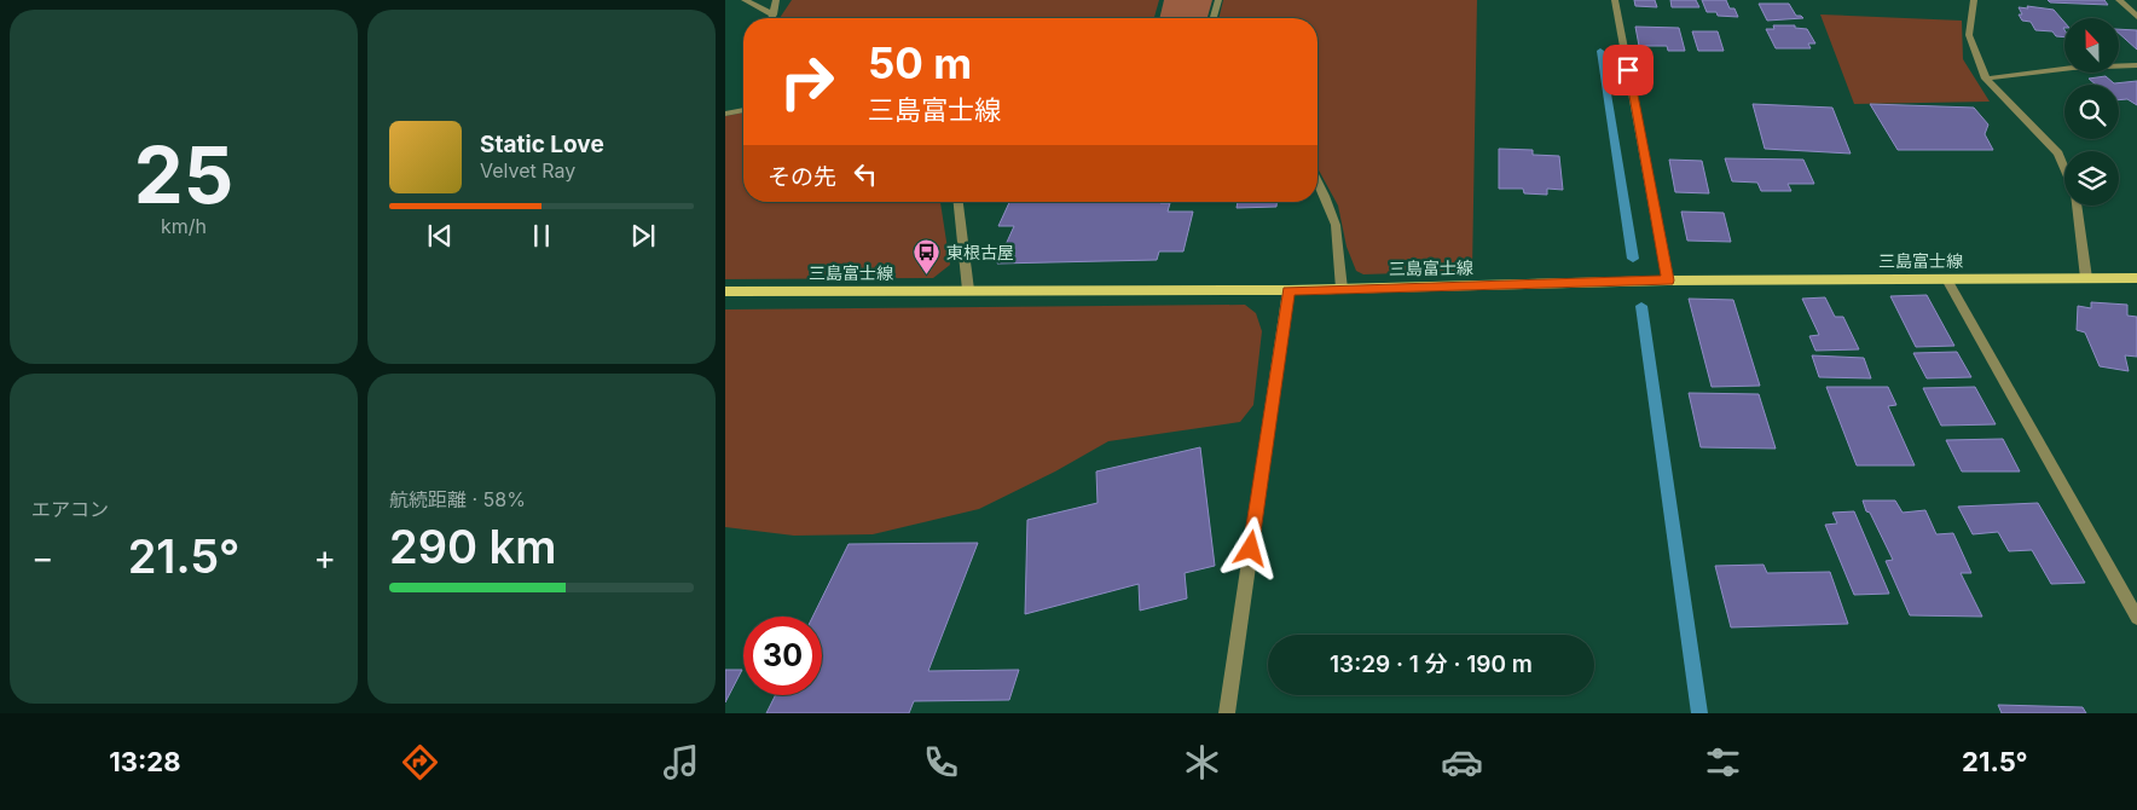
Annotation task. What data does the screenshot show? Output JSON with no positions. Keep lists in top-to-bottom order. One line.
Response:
{"streets":{"main road":["三島富士線"]},"places":{"bus stop":["東根古屋"]},"north":"top","page":{"tile":[["25","km/h"],"エアコン",["航続距離 · 58%","290 km"]],"turn":["50 m","三島富士線"],"song":["Static Love","Velvet Ray"],"then":"その先","heat":["−","21.5°","+"],"limit":"30","trip":"13:29 · 1 分 · 190 m","tabs":["13:28","21.5°"]}}
